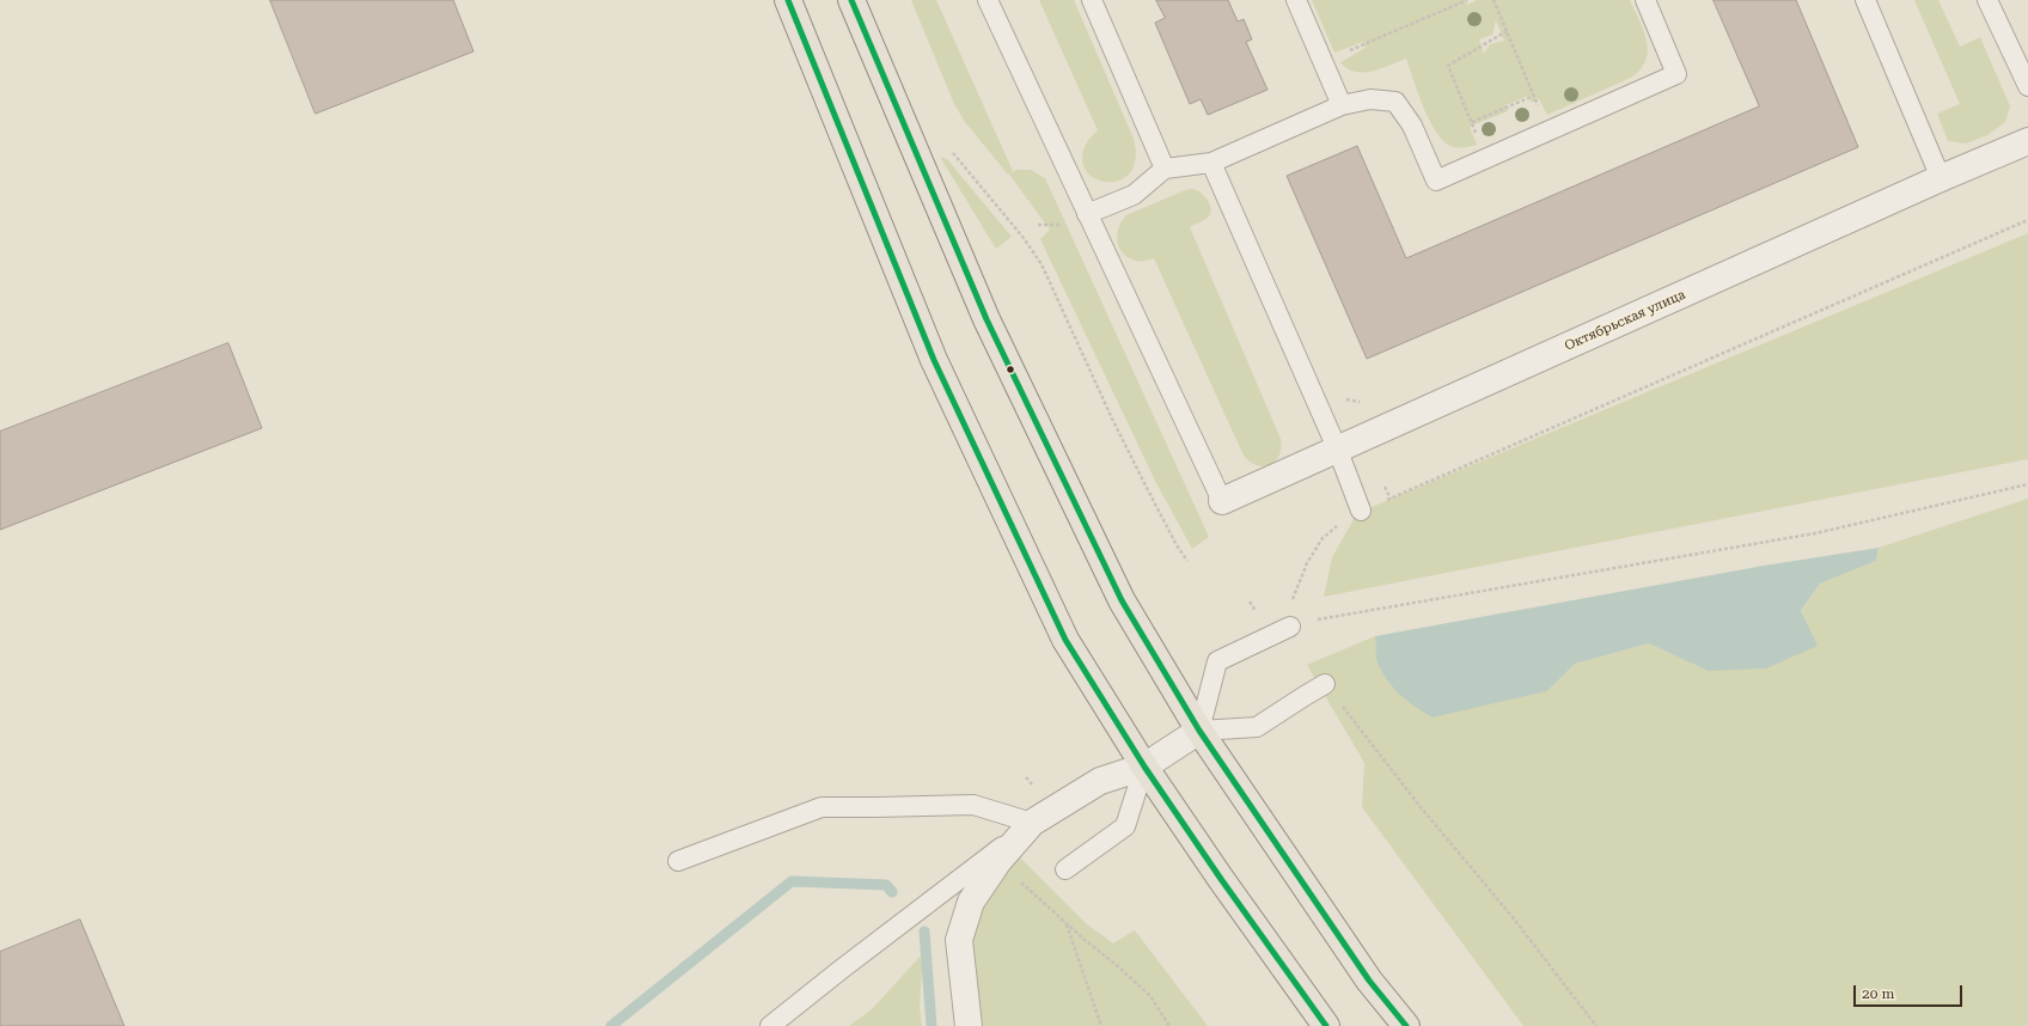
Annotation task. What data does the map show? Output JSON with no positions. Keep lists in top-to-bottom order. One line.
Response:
{"streets":{"street":["Октябрьская улица"]},"scale_bar":"20 m"}
